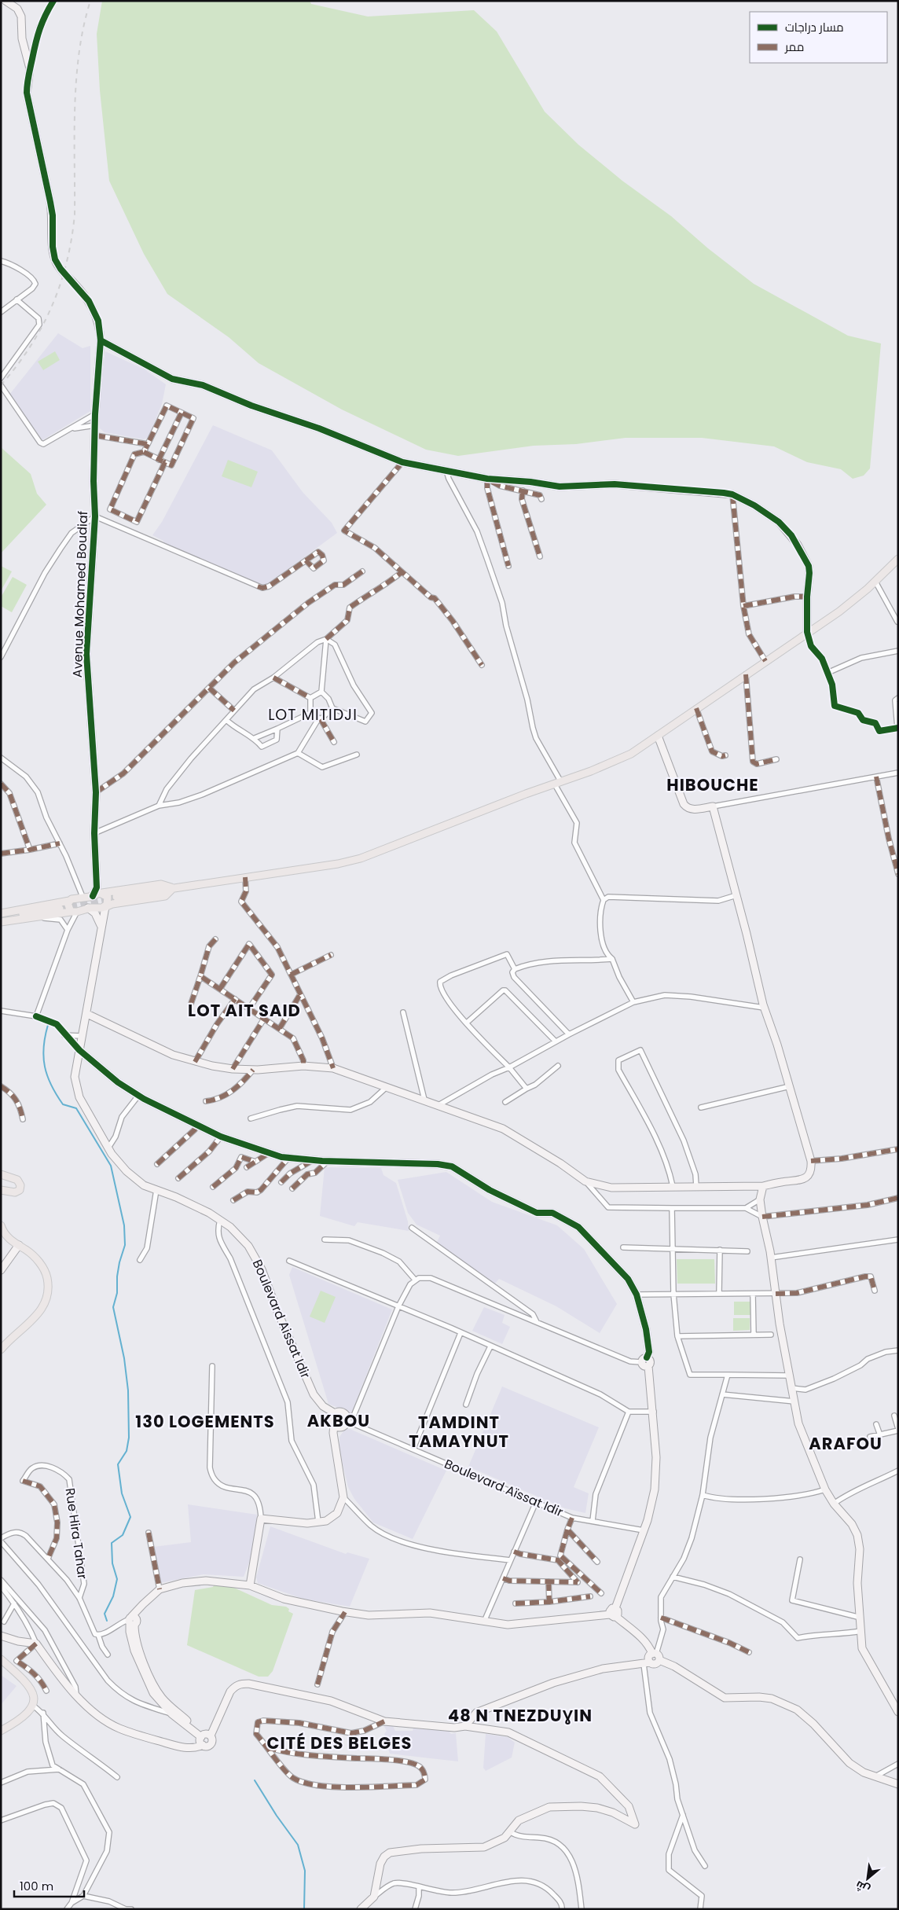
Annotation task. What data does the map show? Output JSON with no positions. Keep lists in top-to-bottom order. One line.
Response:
{"streets":{"street":["Avenue Mohamed Boudiaf","Boulevard Aissat Idir","Boulevard Aïssat Idir","Rue Hira Tahar"]},"crossings":[["Boulevard Aissat Idir","Boulevard Aïssat Idir"]],"districts":["LOT MITIDJI","HIBOUCHE","LOT AIT SAID","AKBOU","130 LOGEMENTS","TAMDINT TAMAYNUT","ARAFOU","48 N TNEZDUƔIN","CITÉ DES BELGES"],"legend":["مسار دراجات","ممر"],"scale_bar":"100 m","north":"bottom left"}
